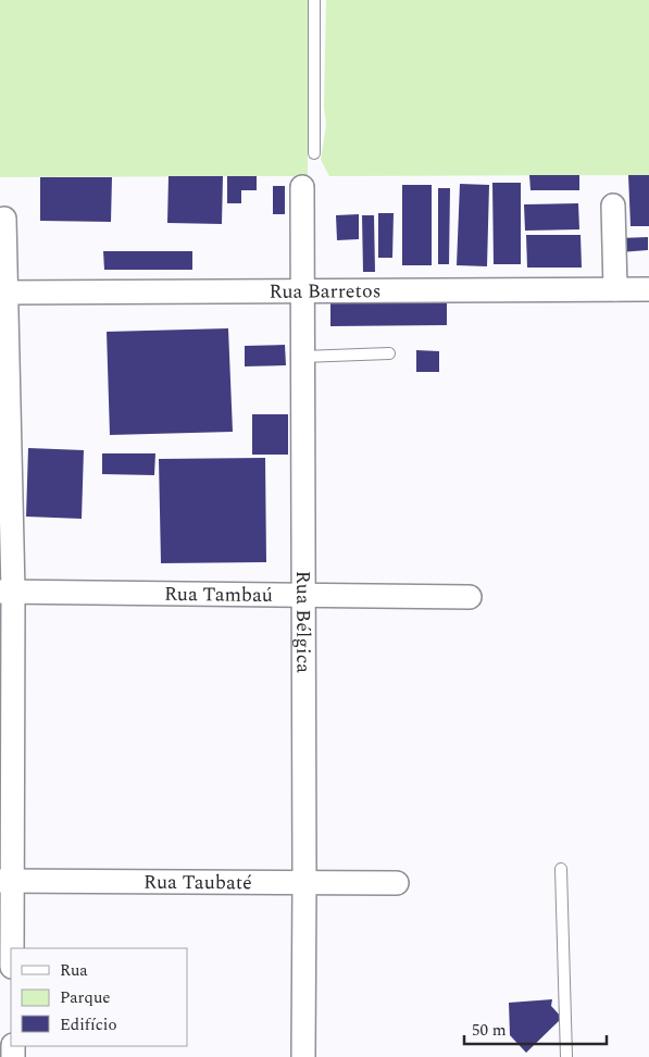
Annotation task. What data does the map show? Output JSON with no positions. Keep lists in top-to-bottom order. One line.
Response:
{"streets":{"street":["Rua Barretos","Rua Tambaú","Rua Bélgica","Rua Taubaté"]},"crossings":[["Rua Barretos","Rua Bélgica"],["Rua Tambaú","Rua Bélgica"],["Rua Bélgica","Rua Taubaté"]],"legend":["Rua","Parque","Edifício"],"scale_bar":"50 m"}
